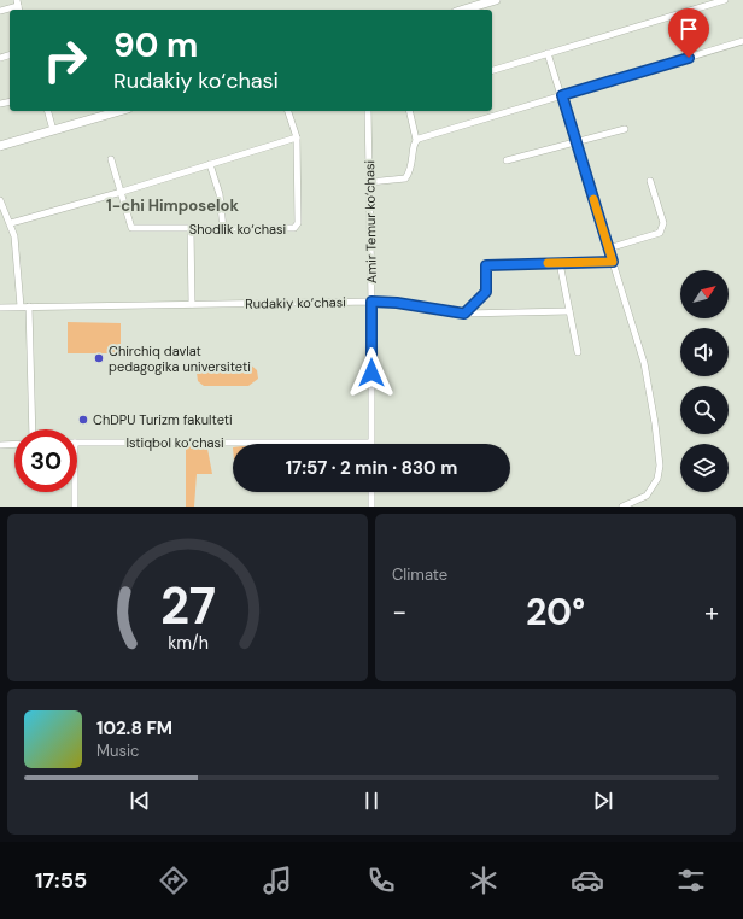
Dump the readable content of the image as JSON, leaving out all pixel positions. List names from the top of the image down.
{
  "streets": {
    "street": [
      "Amir Temur ko‘chasi",
      "Shodlik ko‘chasi",
      "Rudakiy ko‘chasi",
      "Istiqbol ko‘chasi"
    ]
  },
  "crossings": [
    ["Amir Temur ko‘chasi", "Rudakiy ko‘chasi"],
    ["Amir Temur ko‘chasi", "Istiqbol ko‘chasi"]
  ],
  "districts": ["1-chi Himposelok"],
  "places": ["Chirchiq davlat pedagogika universiteti", "ChDPU Turizm fakulteti"],
  "north": "top right",
  "page": {
    "turn": ["90 m", "Rudakiy ko‘chasi"],
    "limit": "30",
    "trip": "17:57 · 2 min · 830 m",
    "tile": "Climate",
    "heat": ["−", "20°", "+"],
    "song": ["102.8 FM", "Music"],
    "tabs": "17:55",
    "gauge": ["27", "km/h"]
  }
}
